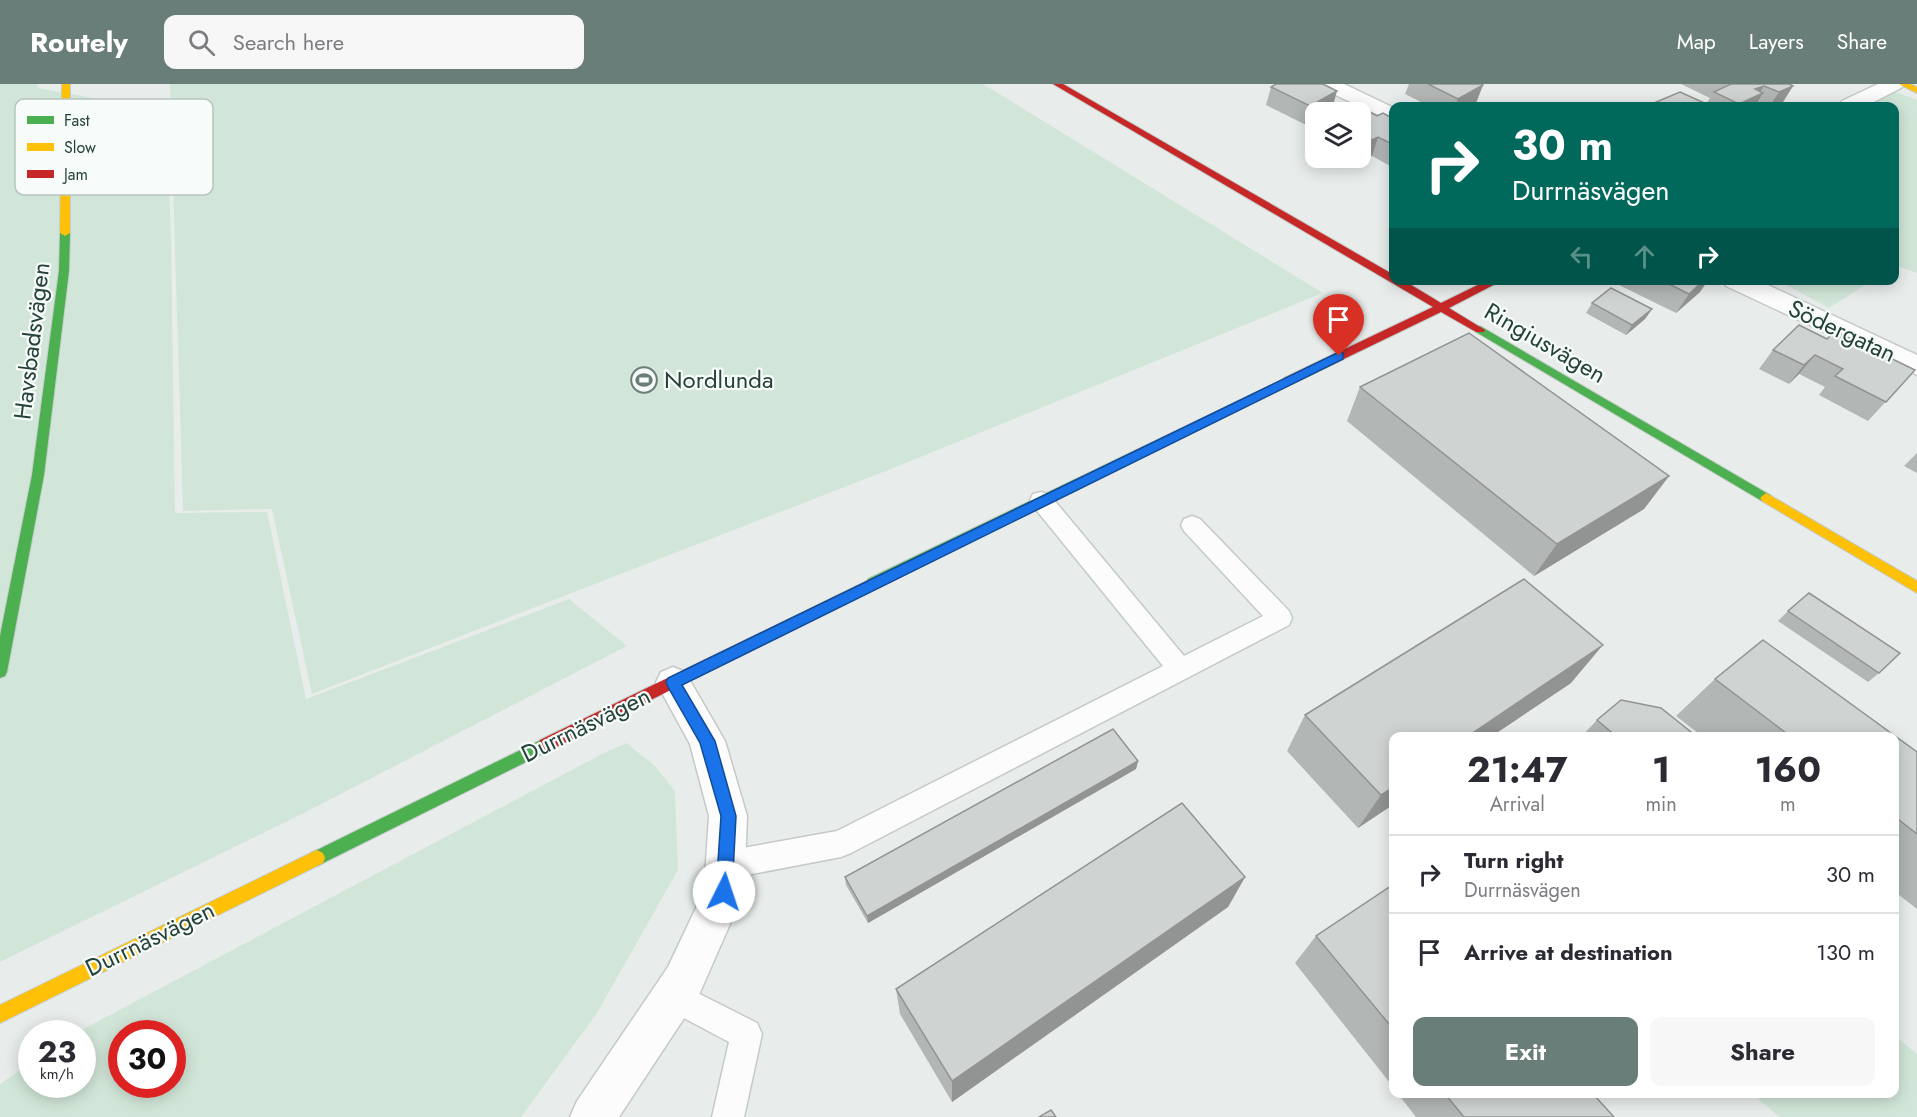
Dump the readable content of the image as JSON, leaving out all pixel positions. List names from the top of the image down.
{
  "streets": {
    "street": [
      "Södergatan",
      "Havsbadsvägen",
      "Ringiusvägen",
      "Durrnäsvägen"
    ]
  },
  "crossings": [
    ["Ringiusvägen", "Durrnäsvägen"]
  ],
  "places": {
    "sports": ["Nordlunda"]
  },
  "legend": ["Fast", "Slow", "Jam"],
  "page": {
    "header": "Routely",
    "search": "Search here",
    "nav": ["Map", "Layers", "Share"],
    "turn": ["30 m", "Durrnäsvägen"],
    "eta": [
      "21:47",
      "Arrival",
      "1",
      "min",
      "160",
      "m"
    ],
    "list": [
      {
        "name": "Turn right",
        "note": "Durrnäsvägen",
        "value": "30 m"
      },
      {
        "name": "Arrive at destination",
        "value": "130 m"
      }
    ],
    "buttons": ["Exit", "Share"],
    "speed": "23 km/h",
    "limit": "30"
  }
}
